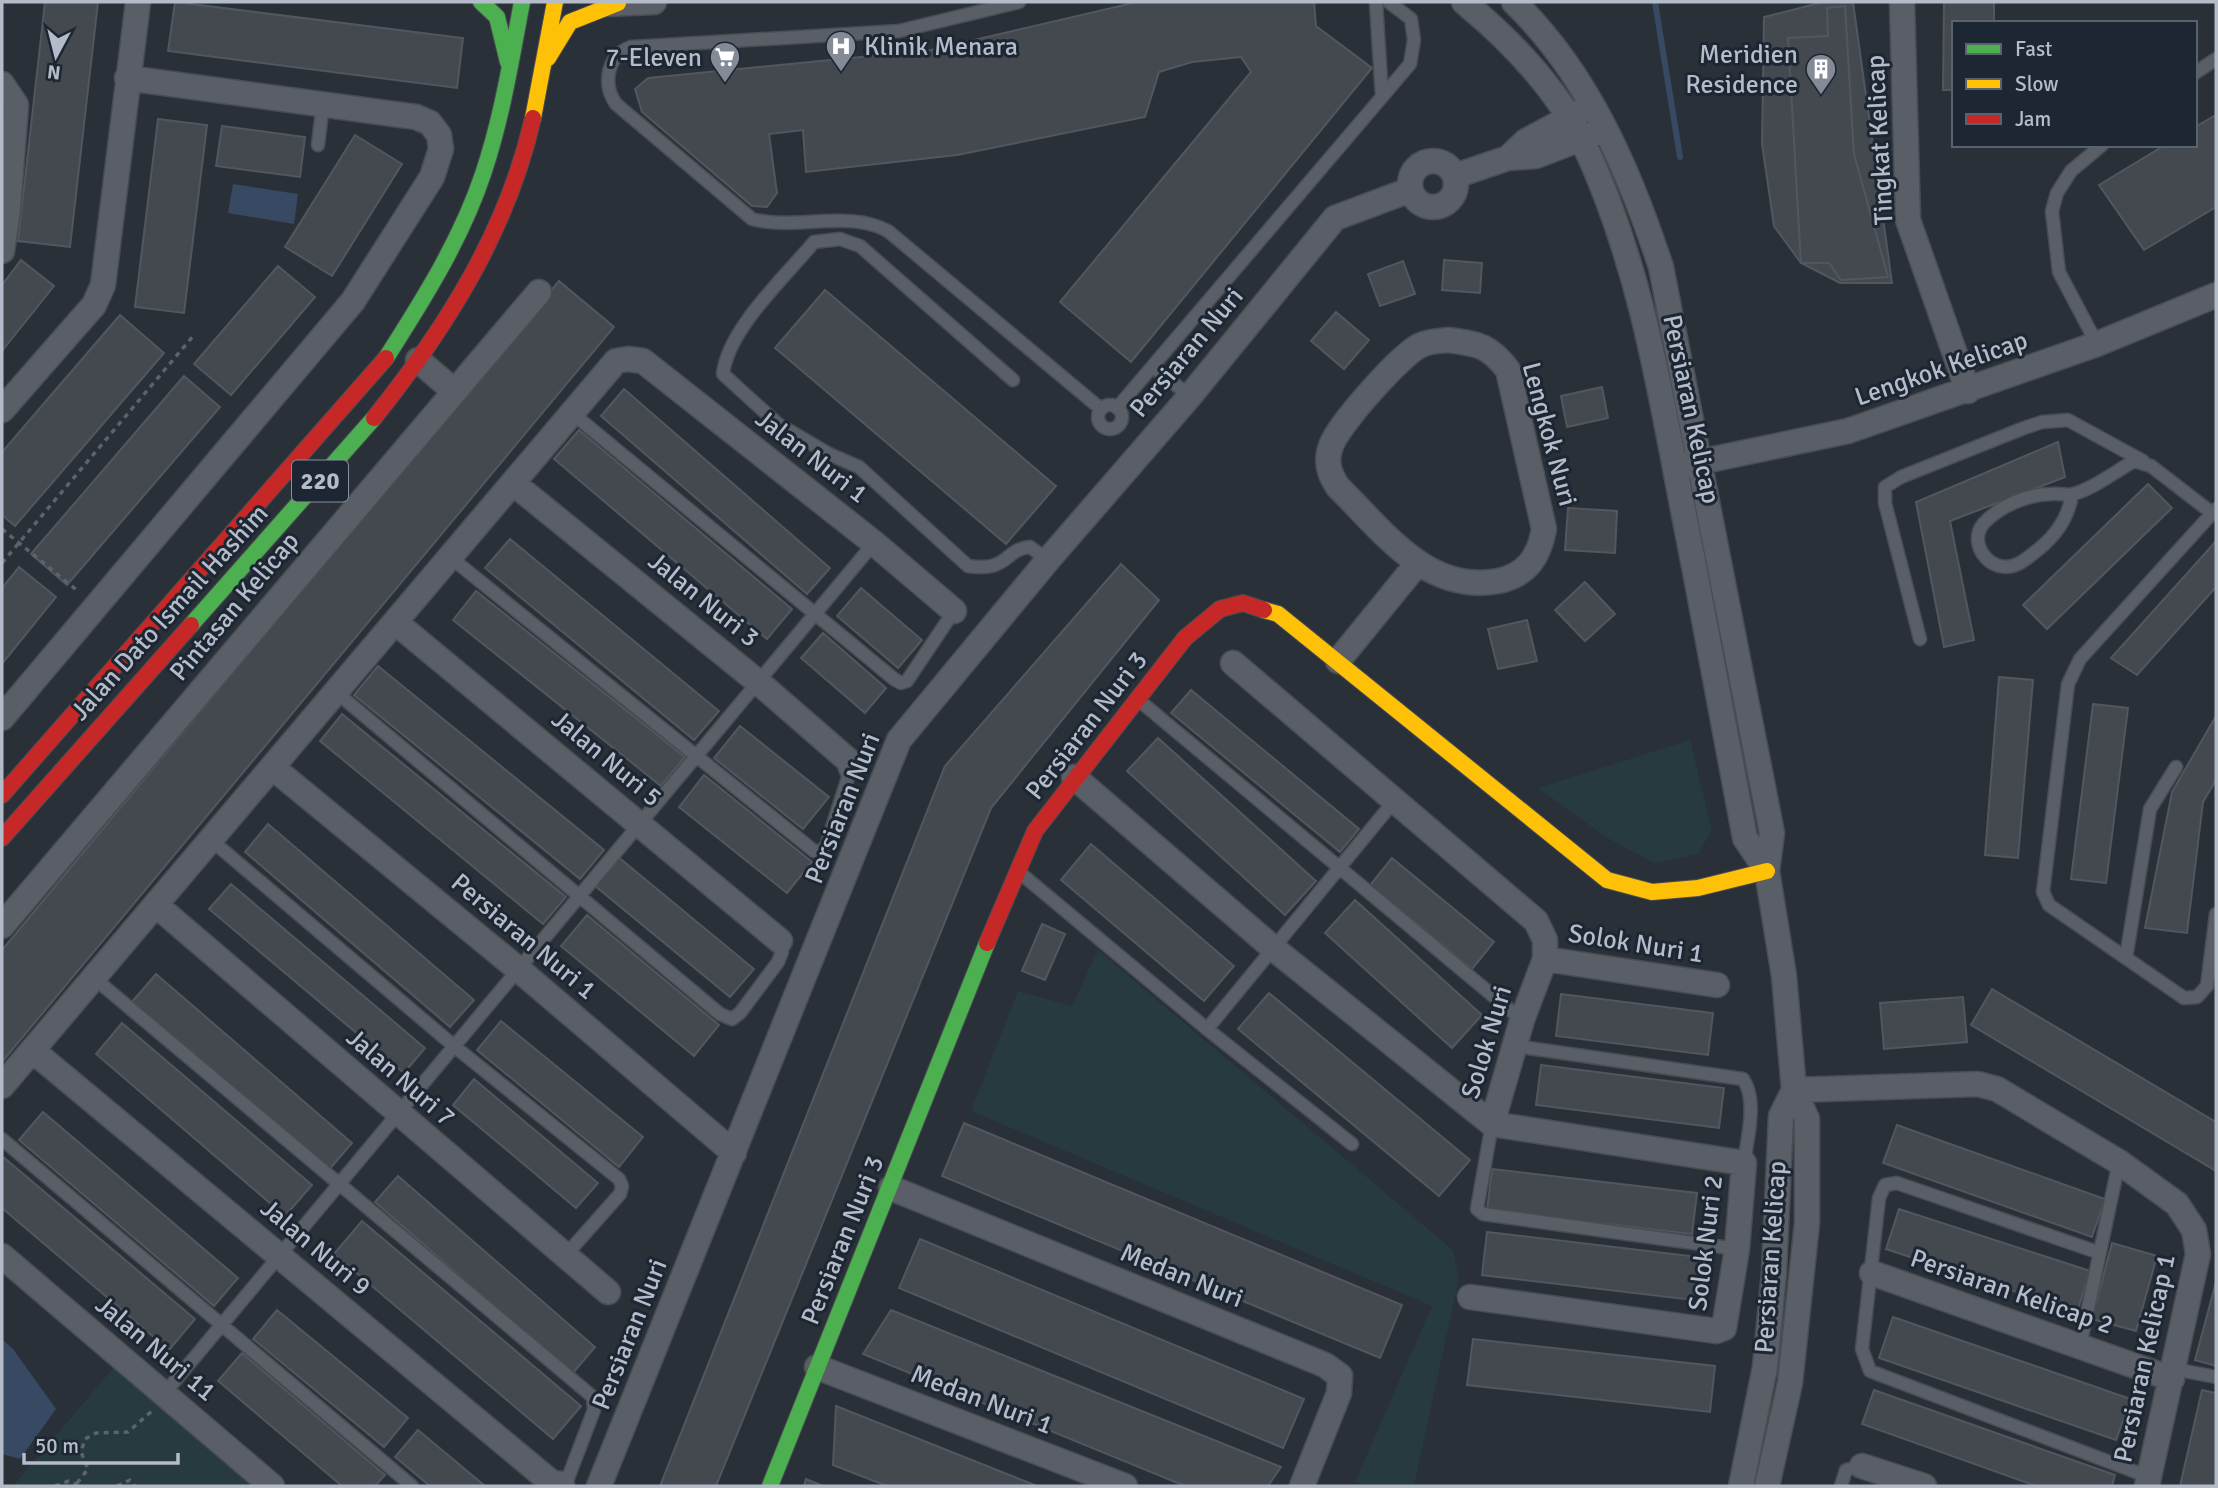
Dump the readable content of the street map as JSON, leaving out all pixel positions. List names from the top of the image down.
{
  "streets": {
    "main road": ["220", "Jalan Dato Ismail Hashim", "Persiaran Nuri 3"],
    "street": [
      "Tingkat Kelicap",
      "Persiaran Nuri",
      "Lengkok Kelicap",
      "Persiaran Kelicap",
      "Lengkok Nuri",
      "Jalan Nuri 1",
      "Jalan Nuri 3",
      "Pintasan Kelicap",
      "Jalan Nuri 5",
      "Persiaran Nuri 1",
      "Solok Nuri 1",
      "Solok Nuri",
      "Jalan Nuri 7",
      "Solok Nuri 2",
      "Jalan Nuri 9",
      "Medan Nuri",
      "Persiaran Kelicap 2",
      "Jalan Nuri 11",
      "Persiaran Kelicap 1",
      "Medan Nuri 1"
    ]
  },
  "crossings": [
    ["Tingkat Kelicap", "Lengkok Kelicap"],
    ["Persiaran Nuri", "Persiaran Nuri 1"],
    ["Lengkok Kelicap", "Persiaran Kelicap"],
    ["Persiaran Kelicap", "Persiaran Nuri 3"],
    ["Persiaran Kelicap", "Persiaran Kelicap 1"],
    ["Persiaran Nuri 3", "Solok Nuri"],
    ["Persiaran Nuri 3", "Medan Nuri"],
    ["Persiaran Nuri 3", "Medan Nuri 1"],
    ["Solok Nuri 1", "Solok Nuri"],
    ["Solok Nuri", "Solok Nuri 2"],
    ["Persiaran Kelicap 2", "Persiaran Kelicap 1"]
  ],
  "places": {
    "hospital": ["Klinik Menara"],
    "supermarket": ["7-Eleven"],
    "building": ["Meridien Residence"]
  },
  "legend": ["Fast", "Slow", "Jam"],
  "scale_bar": "50 m",
  "north": "bottom"
}
